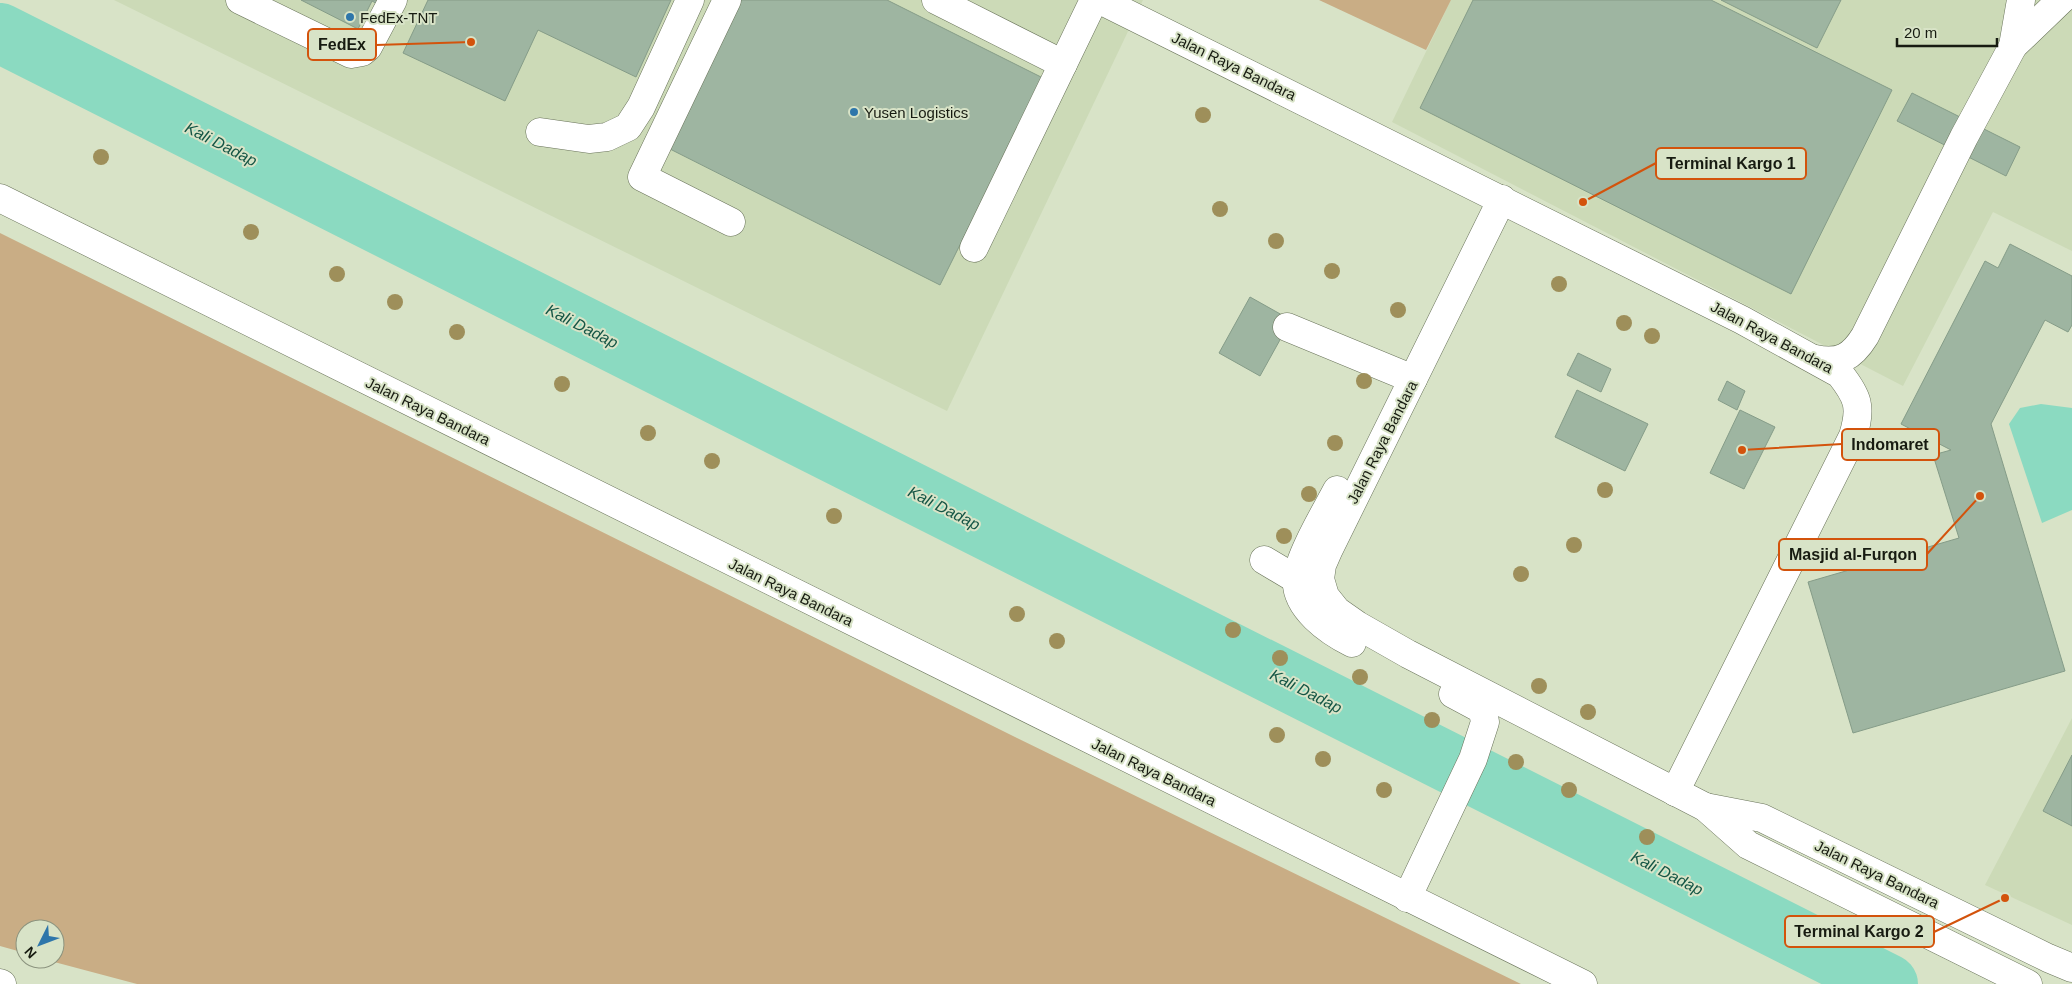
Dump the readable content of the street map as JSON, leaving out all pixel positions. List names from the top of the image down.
{
  "streets": {
    "street": ["Jalan Raya Bandara"]
  },
  "water": ["Kali Dadap"],
  "places": [
    "FedEx-TNT",
    "FedEx",
    "Yusen Logistics",
    "Terminal Kargo 1",
    "Indomaret",
    "Masjid al-Furqon",
    "Terminal Kargo 2"
  ],
  "scale_bar": "20 m",
  "north": "bottom left"
}
